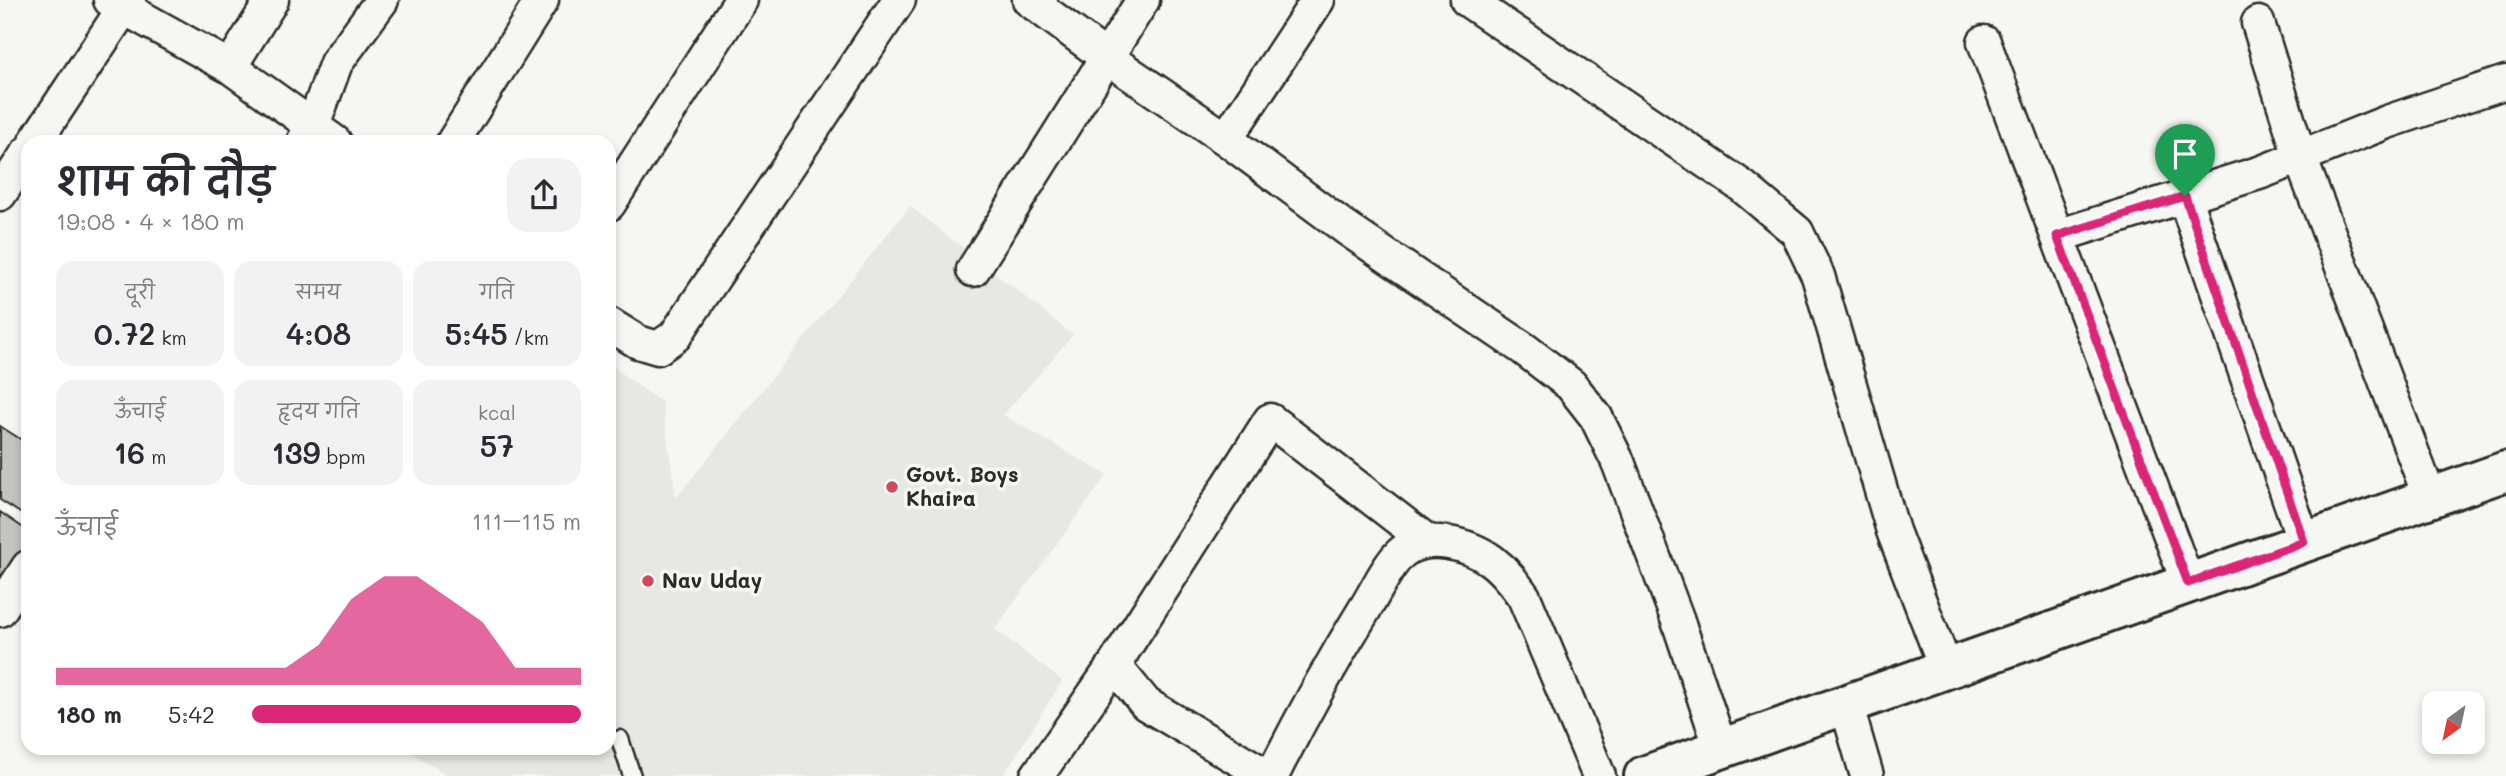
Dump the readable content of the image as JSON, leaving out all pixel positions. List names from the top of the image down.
{
  "places": ["Govt. Boys Khaira", "Nav Uday"],
  "north": "bottom left",
  "page": {
    "heading": ["शाम की दौड़", "19:08 · 4 × 180 m"],
    "stats": [
      ["दूरी", "0.72 km"],
      ["समय", "4:08"],
      ["गति", "5:45 /km"],
      ["ऊँचाई", "16 m"],
      ["हृदय गति", "139 bpm"],
      ["kcal", "57"]
    ],
    "chart": ["ऊँचाई", "111–115 m"],
    "list": [
      {
        "name": "180 m",
        "note": "5:42"
      }
    ]
  }
}
